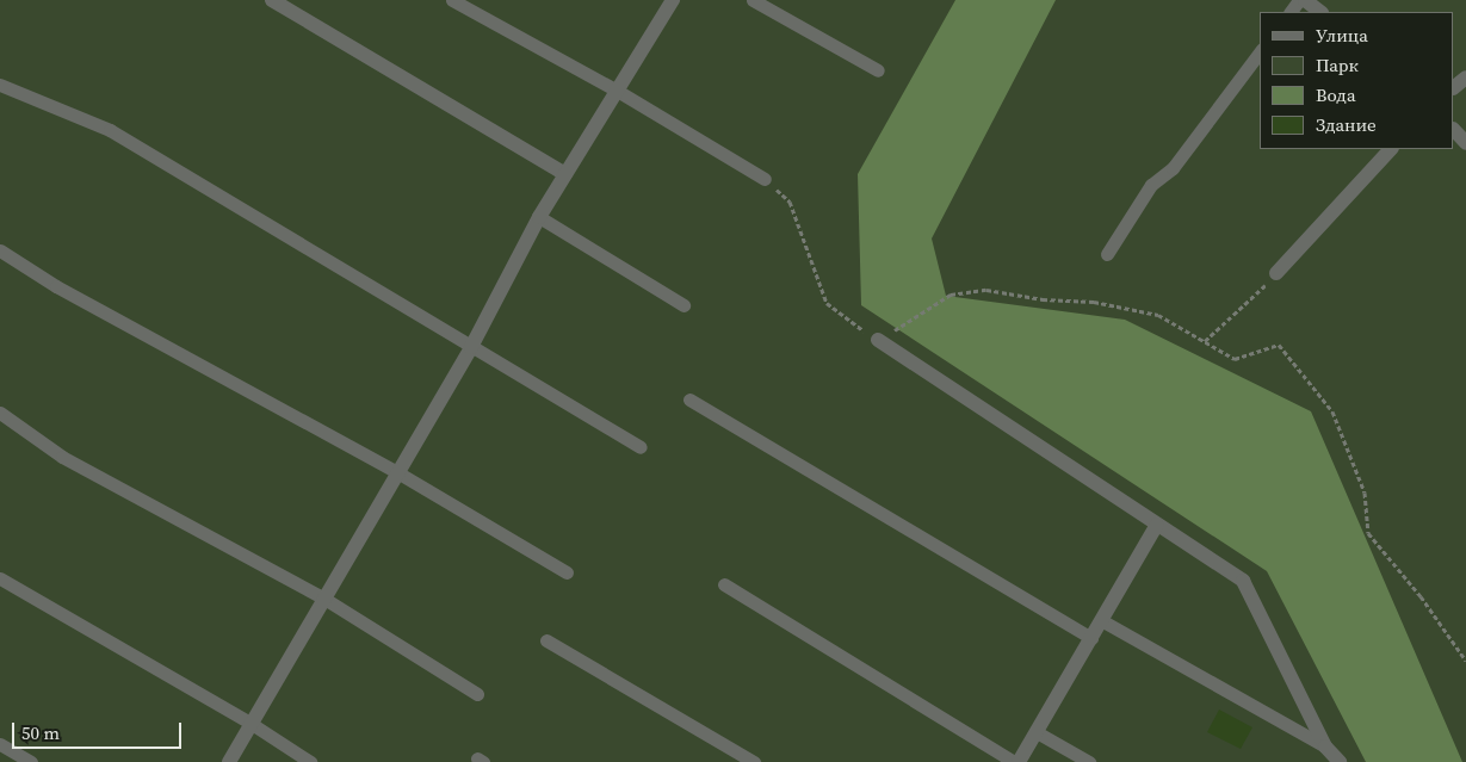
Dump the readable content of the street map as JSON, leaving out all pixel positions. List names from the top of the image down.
{
  "legend": [
    "Улица",
    "Парк",
    "Вода",
    "Здание"
  ],
  "scale_bar": "50 m"
}
